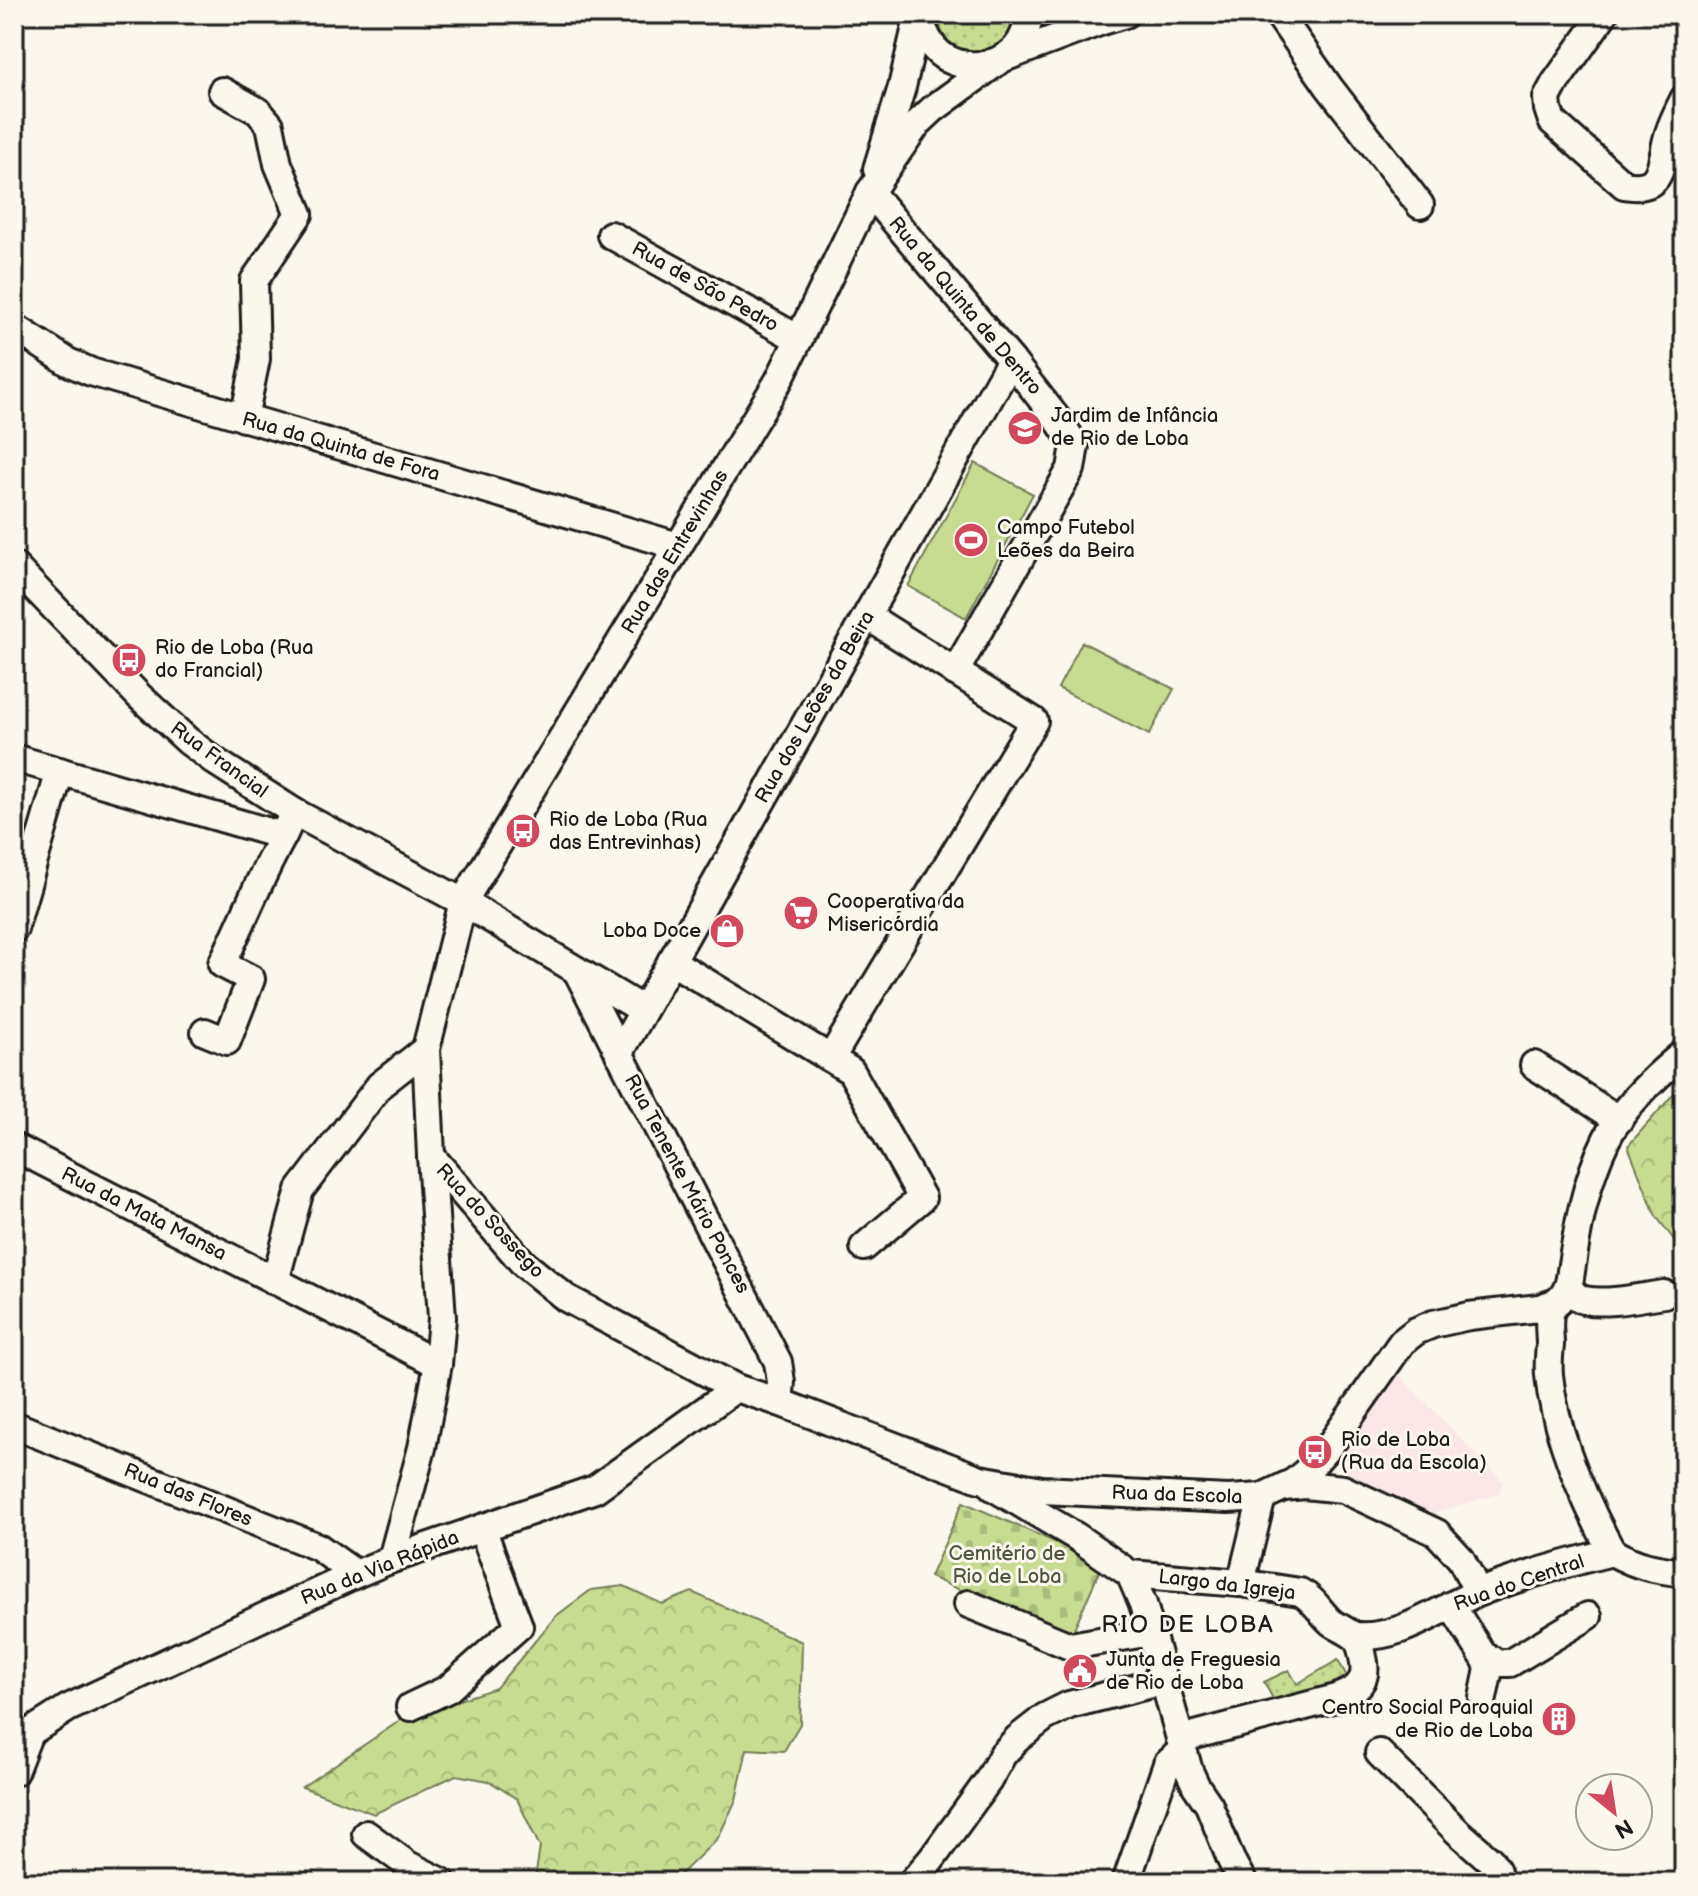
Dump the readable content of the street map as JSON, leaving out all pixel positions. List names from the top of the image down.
{
  "streets": {
    "street": [
      "Rua de São Pedro",
      "Rua da Quinta de Dentro",
      "Rua da Quinta de Fora",
      "Rua das Entrevinhas",
      "Rua dos Leões da Beira",
      "Rua Francial",
      "Rua Tenente Mário Ponces",
      "Rua da Mata Mansa",
      "Rua do Sossego",
      "Rua das Flores",
      "Rua da Escola",
      "Rua da Via Rápida",
      "Rua do Central",
      "Largo da Igreja"
    ]
  },
  "crossings": [
    ["Rua de São Pedro", "Rua das Entrevinhas"],
    ["Rua da Quinta de Dentro", "Rua das Entrevinhas"],
    ["Rua da Quinta de Dentro", "Rua dos Leões da Beira"],
    ["Rua da Quinta de Fora", "Rua das Entrevinhas"],
    ["Rua das Entrevinhas", "Rua Francial"],
    ["Rua das Entrevinhas", "Rua do Sossego"],
    ["Rua dos Leões da Beira", "Rua Tenente Mário Ponces"],
    ["Rua Francial", "Rua do Sossego"],
    ["Rua Tenente Mário Ponces", "Rua do Sossego"],
    ["Rua do Sossego", "Rua da Via Rápida"],
    ["Rua das Flores", "Rua da Via Rápida"],
    ["Rua da Escola", "Rua do Central"],
    ["Rua do Central", "Largo da Igreja"]
  ],
  "districts": ["RIO DE LOBA"],
  "parks": ["Cemitério de Rio de Loba"],
  "places": {
    "school or university": ["Jardim de Infância de Rio de Loba"],
    "sports": ["Campo Futebol Leões da Beira"],
    "bus stop": ["Rio de Loba (Rua do Francial)", "Rio de Loba (Rua das Entrevinhas)", "Rio de Loba (Rua da Escola)"],
    "supermarket": ["Cooperativa da Misericórdia"],
    "shop": ["Loba Doce"],
    "public building": ["Junta de Freguesia de Rio de Loba"],
    "building": ["Centro Social Paroquial de Rio de Loba"]
  },
  "north": "bottom right"
}
